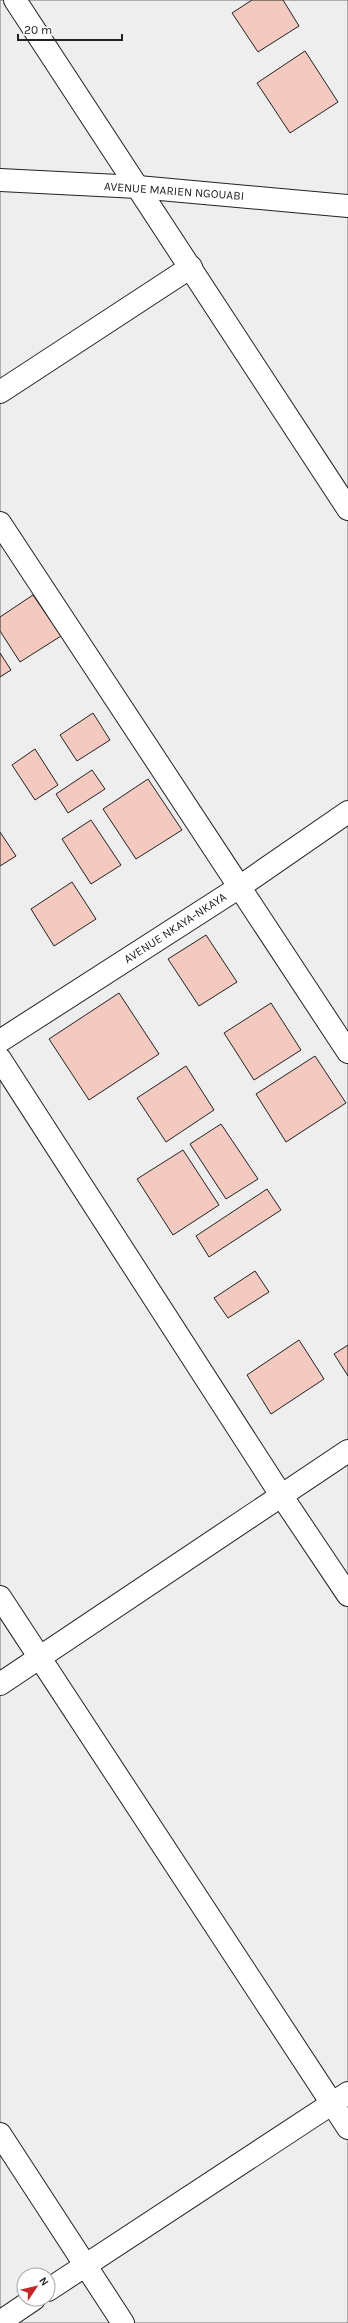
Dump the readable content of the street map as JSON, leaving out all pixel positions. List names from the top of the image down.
{
  "streets": {
    "street": ["AVENUE MARIEN NGOUABI", "AVENUE NKAYA-NKAYA"]
  },
  "scale_bar": "20 m",
  "north": "top right"
}
